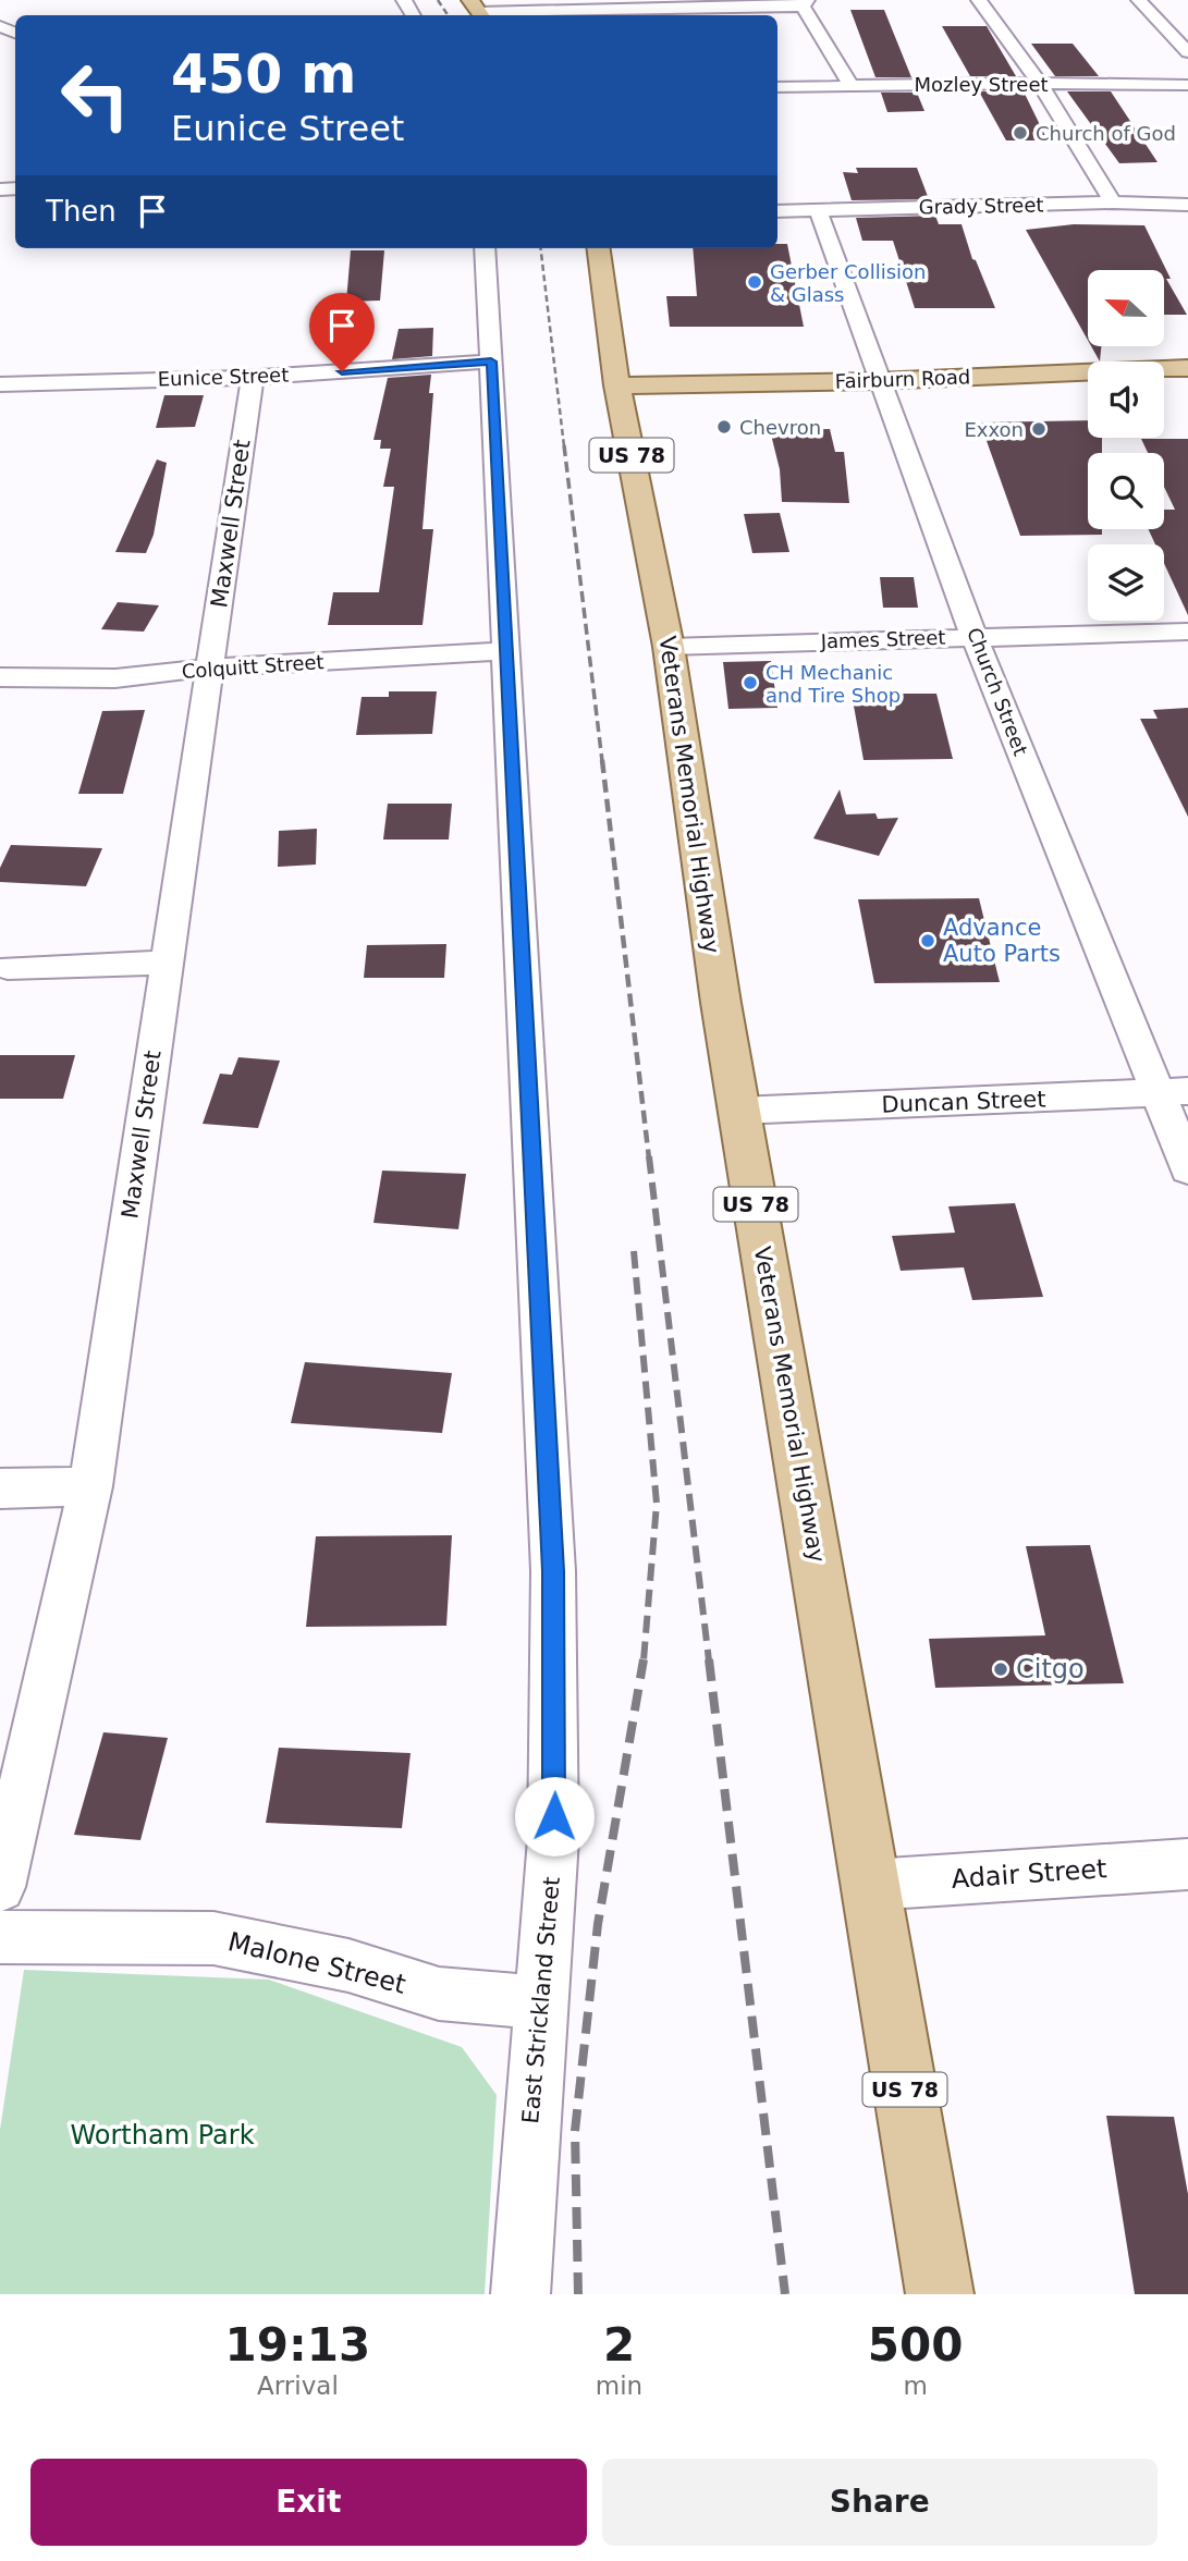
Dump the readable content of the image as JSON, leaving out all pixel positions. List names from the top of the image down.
{
  "streets": {
    "main road": ["Fairburn Road", "US 78", "Veterans Memorial Highway"],
    "street": [
      "Mozley Street",
      "Grady Street",
      "Eunice Street",
      "Maxwell Street",
      "James Street",
      "Colquitt Street",
      "Church Street",
      "Duncan Street",
      "Adair Street",
      "Malone Street",
      "East Strickland Street"
    ]
  },
  "crossings": [
    ["Grady Street", "Church Street"],
    ["Eunice Street", "Maxwell Street"],
    ["Eunice Street", "East Strickland Street"],
    ["Fairburn Road", "Church Street"],
    ["Fairburn Road", "Veterans Memorial Highway"],
    ["Maxwell Street", "Colquitt Street"],
    ["James Street", "Church Street"],
    ["James Street", "Veterans Memorial Highway"],
    ["Colquitt Street", "East Strickland Street"],
    ["Church Street", "Duncan Street"],
    ["Veterans Memorial Highway", "Duncan Street"],
    ["Veterans Memorial Highway", "Adair Street"],
    ["Malone Street", "East Strickland Street"]
  ],
  "parks": ["Wortham Park"],
  "places": [
    "Church of God",
    "Gerber Collision & Glass",
    "Chevron",
    "Exxon",
    "CH Mechanic and Tire Shop",
    "Advance Auto Parts",
    "Citgo"
  ],
  "north": "left",
  "page": {
    "turn": ["450 m", "Eunice Street"],
    "then": "Then",
    "eta": [
      "19:13",
      "Arrival",
      "2",
      "min",
      "500",
      "m"
    ],
    "buttons": ["Exit", "Share"]
  }
}
